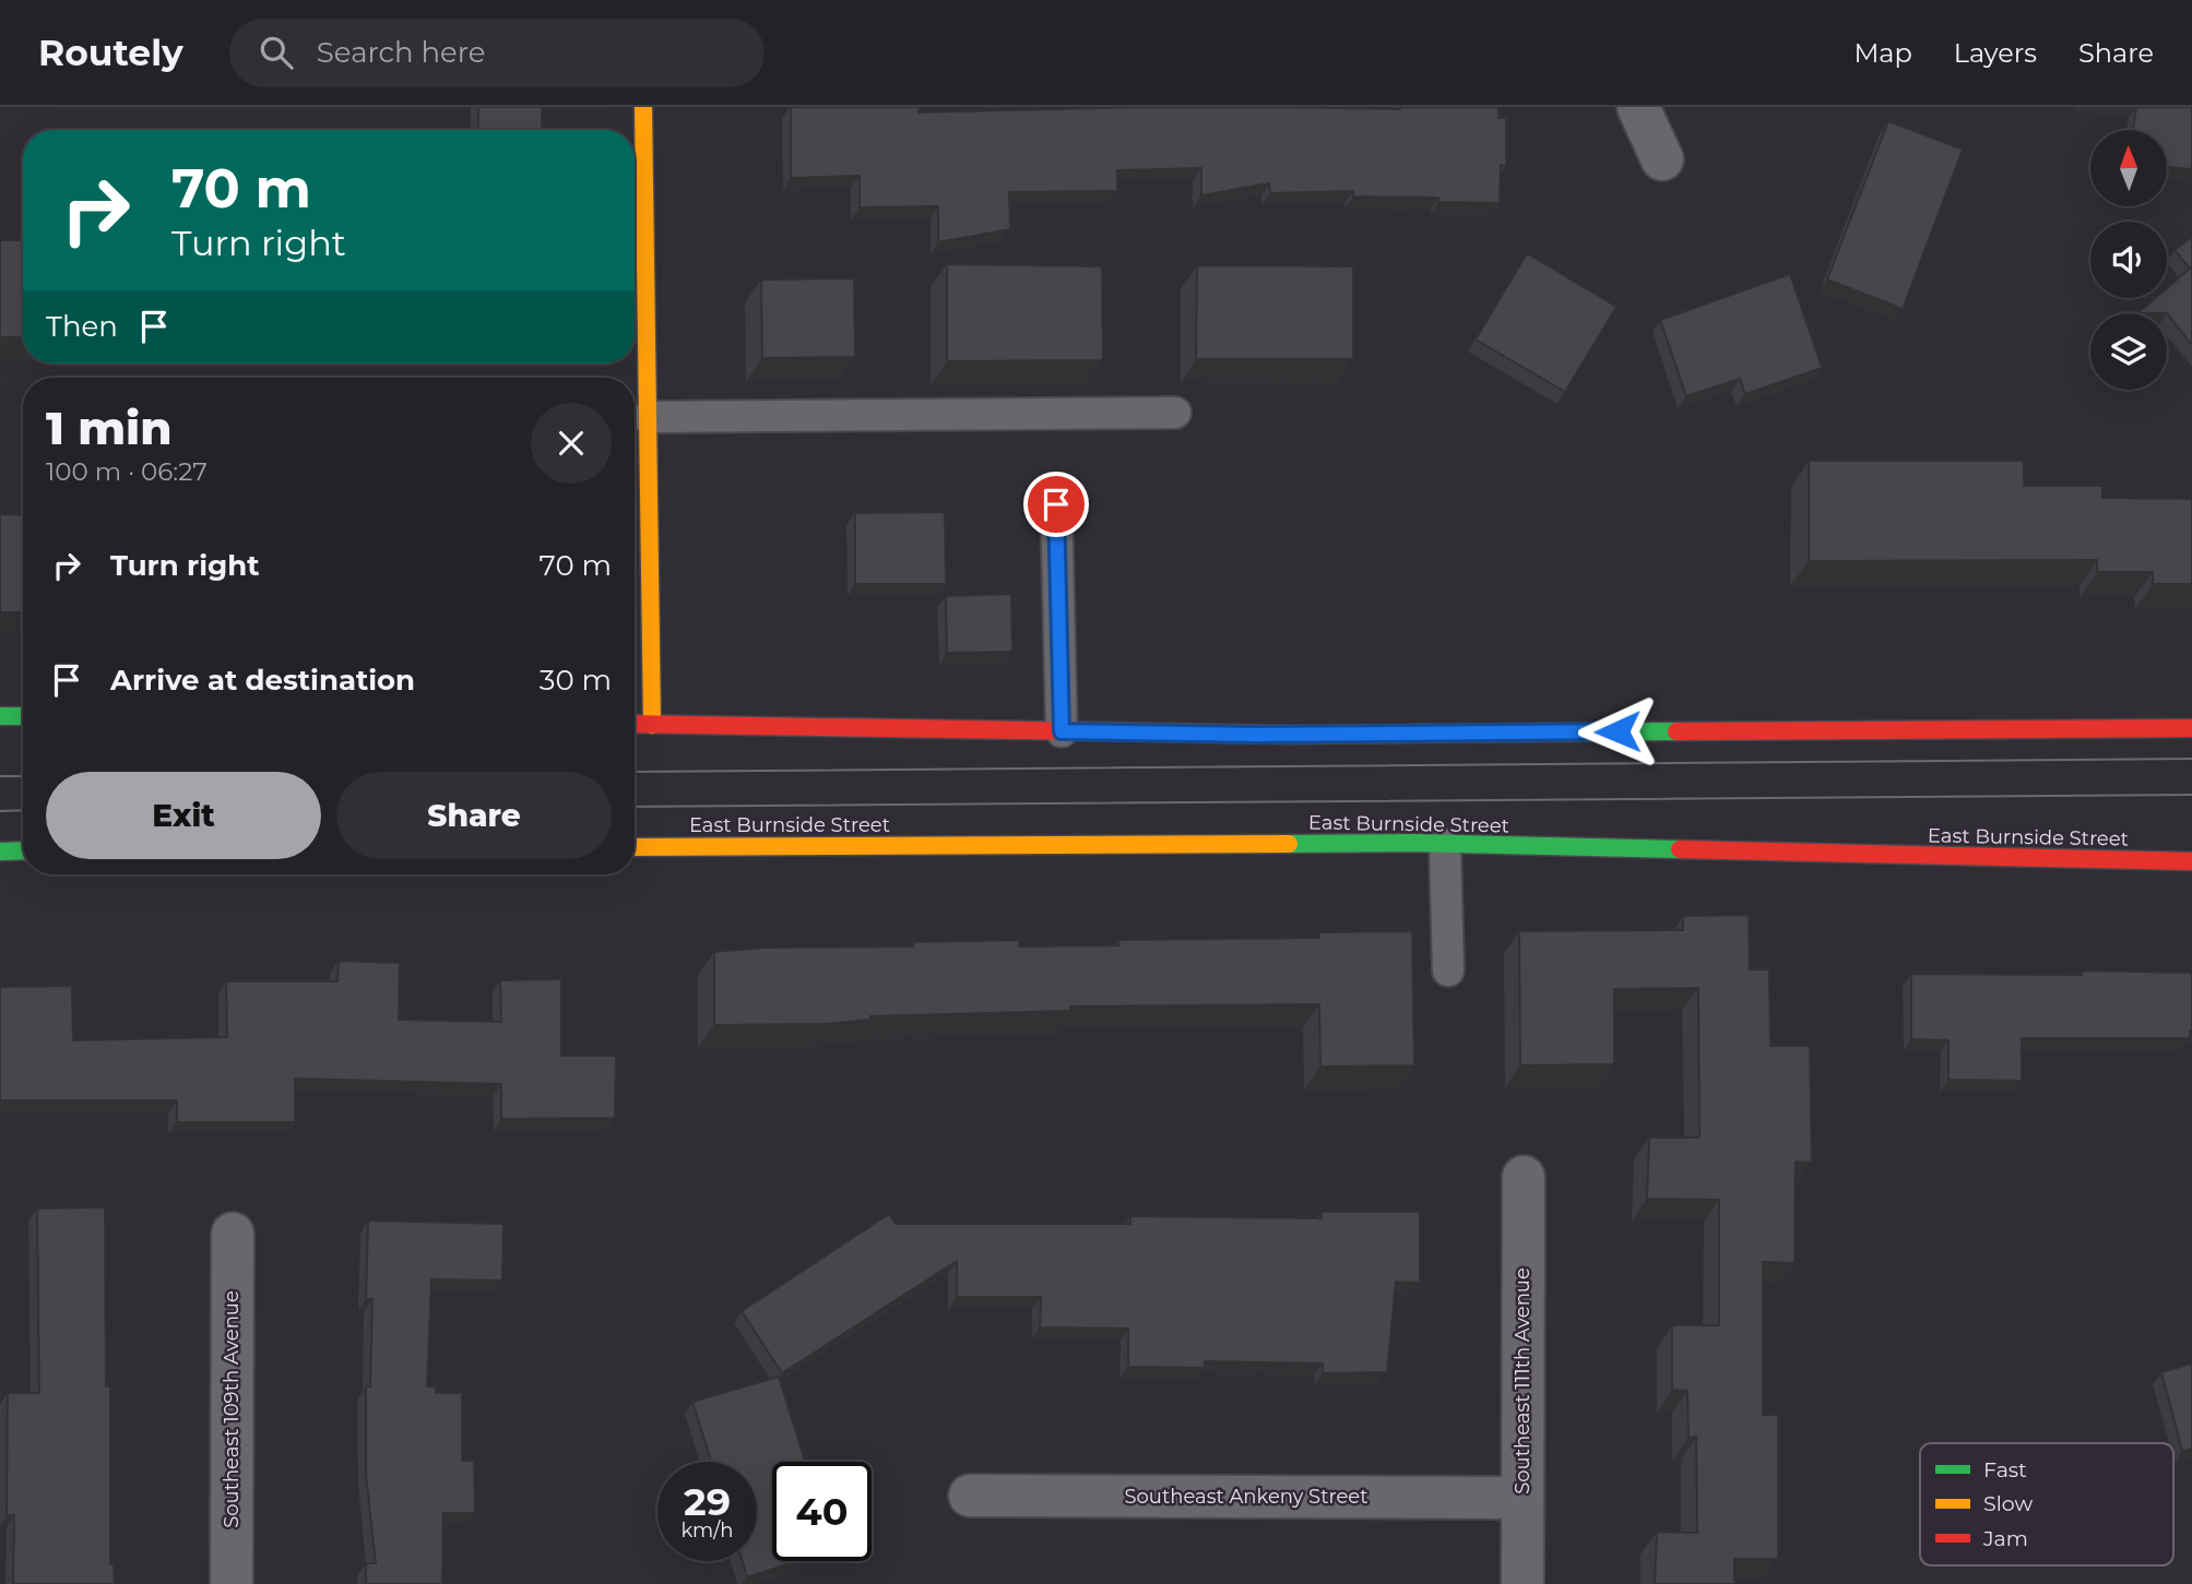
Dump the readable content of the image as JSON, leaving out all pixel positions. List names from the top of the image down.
{
  "streets": {
    "street": [
      "East Burnside Street",
      "Southeast 111th Avenue",
      "Southeast 109th Avenue",
      "Southeast Ankeny Street"
    ]
  },
  "crossings": [
    ["Southeast 111th Avenue", "Southeast Ankeny Street"]
  ],
  "legend": ["Fast", "Slow", "Jam"],
  "north": "top",
  "page": {
    "header": "Routely",
    "search": "Search here",
    "nav": ["Map", "Layers", "Share"],
    "turn": ["70 m", "Turn right"],
    "then": "Then",
    "heading": ["1 min", "100 m · 06:27"],
    "list": [
      {
        "name": "Turn right",
        "value": "70 m"
      },
      {
        "name": "Arrive at destination",
        "value": "30 m"
      }
    ],
    "buttons": ["Exit", "Share"],
    "speed": "29 km/h",
    "limit": "40"
  }
}
